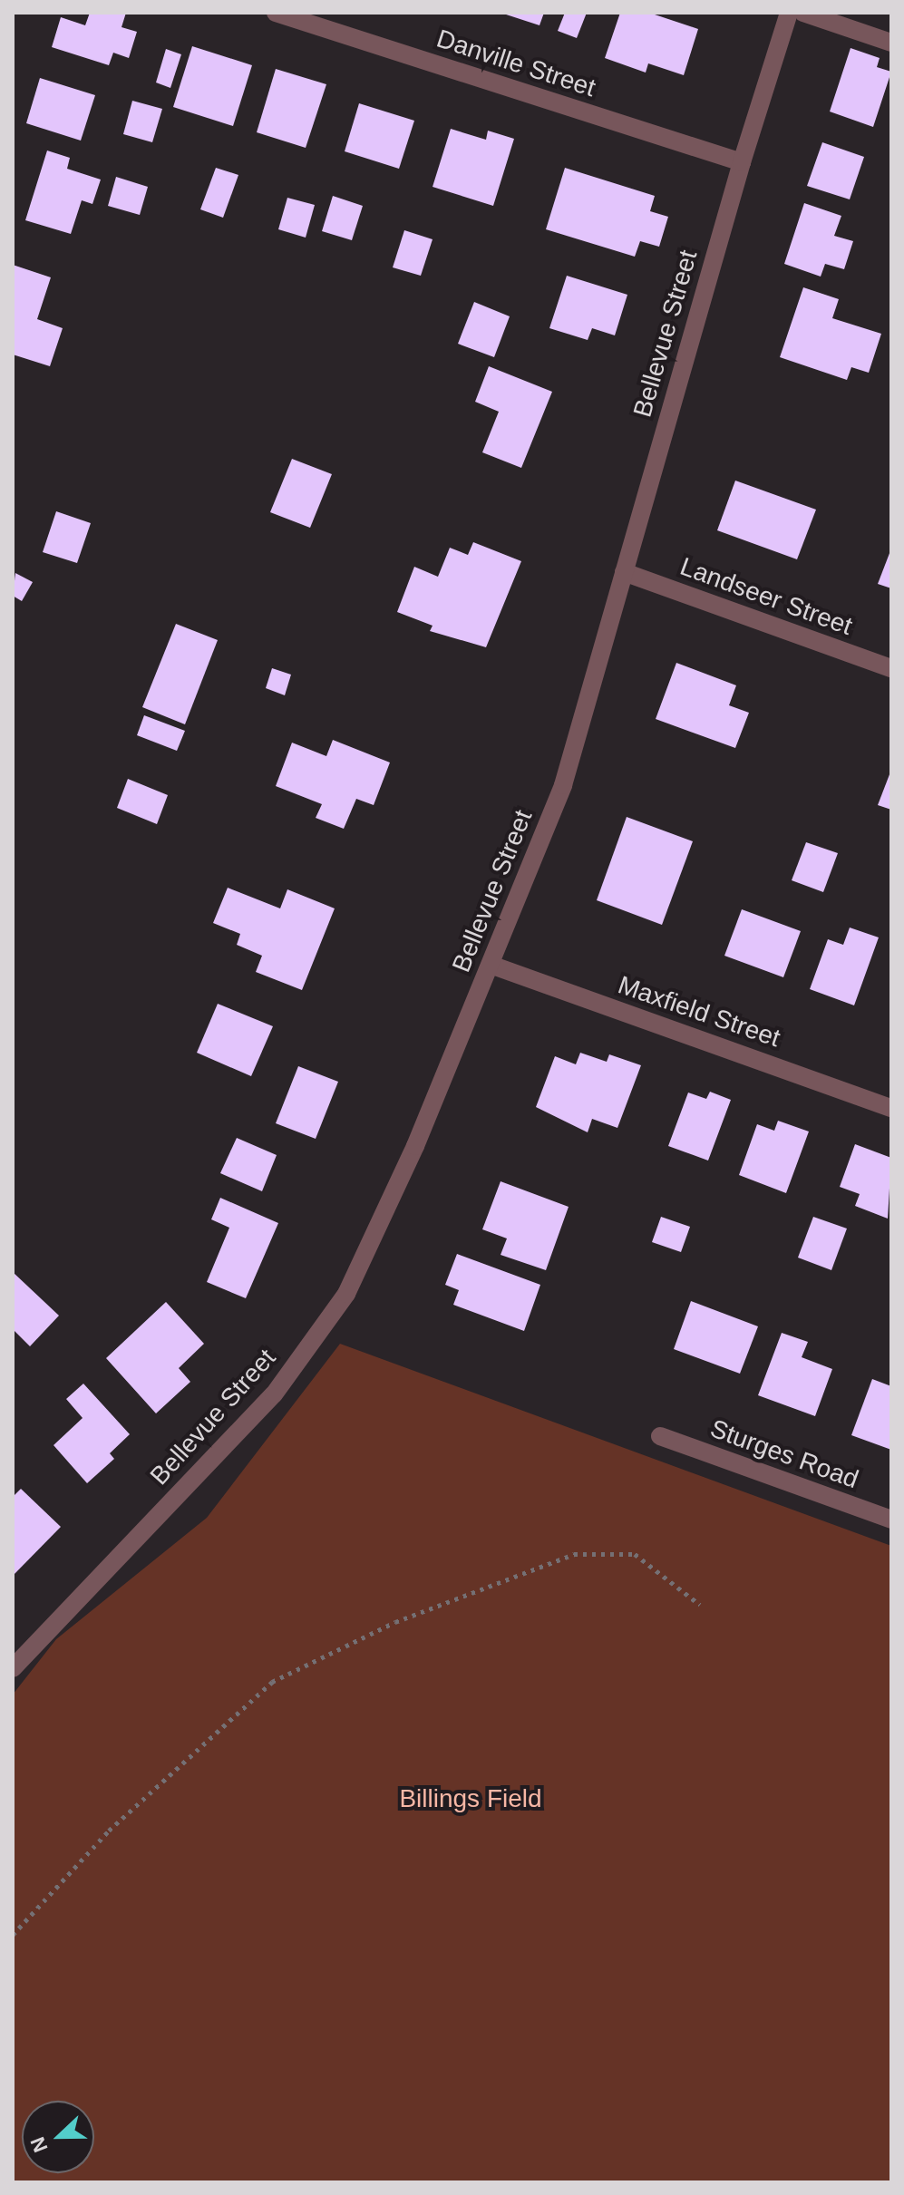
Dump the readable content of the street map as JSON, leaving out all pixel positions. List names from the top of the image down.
{
  "streets": {
    "street": [
      "Danville Street",
      "Bellevue Street",
      "Landseer Street",
      "Maxfield Street",
      "Sturges Road"
    ]
  },
  "crossings": [
    ["Danville Street", "Bellevue Street"],
    ["Bellevue Street", "Landseer Street"],
    ["Bellevue Street", "Maxfield Street"]
  ],
  "parks": ["Billings Field"],
  "north": "left"
}
